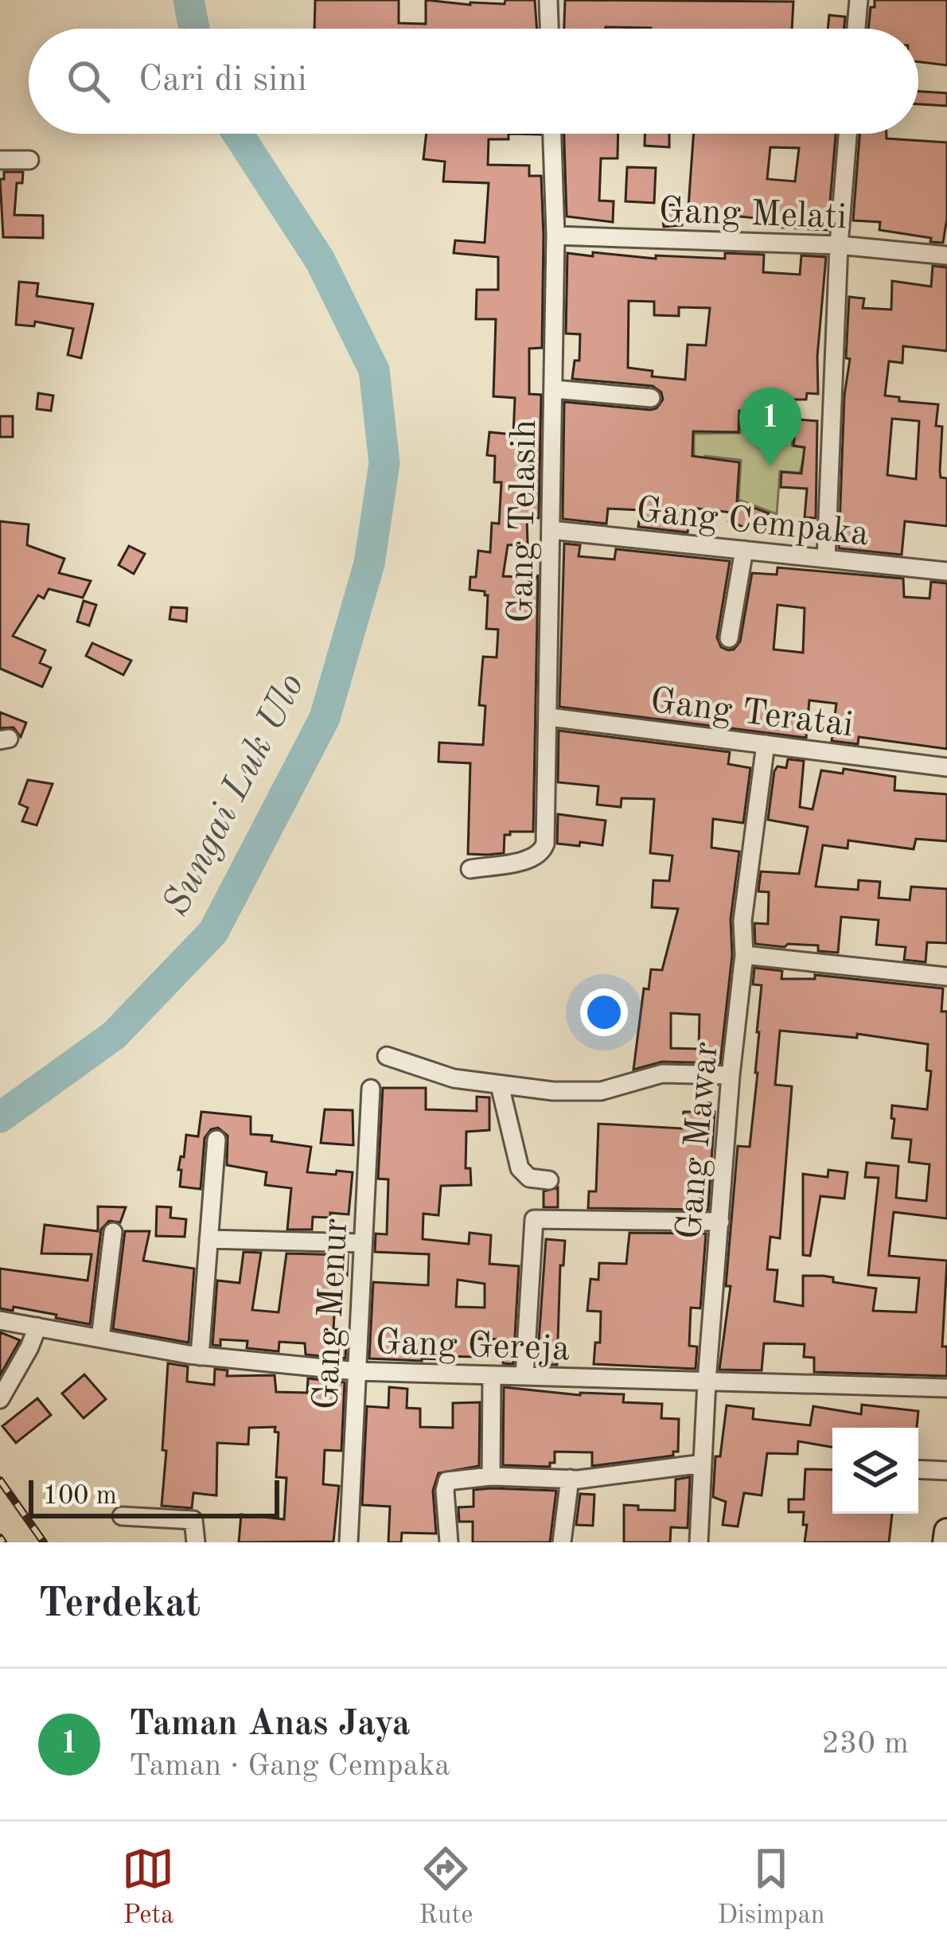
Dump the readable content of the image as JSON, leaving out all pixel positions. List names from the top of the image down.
{
  "streets": {
    "street": [
      "Gang Melati",
      "Gang Cempaka",
      "Gang Telasih",
      "Gang Teratai",
      "Gang Mawar",
      "Gang Menur",
      "Gang Gereja"
    ]
  },
  "crossings": [
    ["Gang Melati", "Gang Telasih"],
    ["Gang Cempaka", "Gang Telasih"],
    ["Gang Telasih", "Gang Teratai"],
    ["Gang Teratai", "Gang Mawar"],
    ["Gang Mawar", "Gang Gereja"],
    ["Gang Menur", "Gang Gereja"]
  ],
  "water": ["Sungai Luk Ulo"],
  "scale_bar": "100 m",
  "page": {
    "search": "Cari di sini",
    "pins": "1",
    "scale": "100 m",
    "heading": "Terdekat",
    "list": [
      {
        "mark": "1",
        "name": "Taman Anas Jaya",
        "note": "Taman · Gang Cempaka",
        "value": "230 m"
      }
    ],
    "nav": ["Peta", "Rute", "Disimpan"]
  }
}
